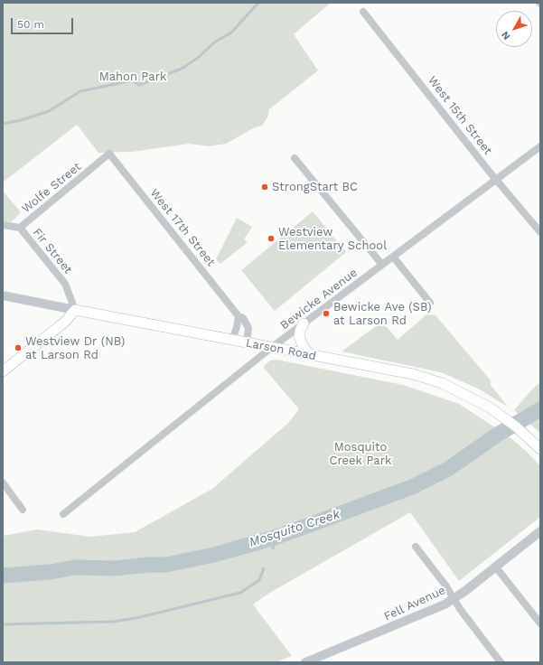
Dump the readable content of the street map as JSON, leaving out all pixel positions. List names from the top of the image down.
{
  "streets": {
    "main road": ["Larson Road"],
    "street": [
      "West 15th Street",
      "Wolfe Street",
      "West 17th Street",
      "Fir Street",
      "Bewicke Avenue",
      "Fell Avenue"
    ]
  },
  "crossings": [
    ["West 15th Street", "Bewicke Avenue"],
    ["Wolfe Street", "West 17th Street"],
    ["Wolfe Street", "Fir Street"],
    ["West 17th Street", "Larson Road"],
    ["Fir Street", "Larson Road"],
    ["Bewicke Avenue", "Larson Road"]
  ],
  "water": ["Mosquito Creek"],
  "parks": ["Mahon Park", "Mosquito Creek Park"],
  "places": [
    "StrongStart BC",
    "Westview Elementary School",
    "Bewicke Ave (SB) at Larson Rd",
    "Westview Dr (NB) at Larson Rd"
  ],
  "scale_bar": "50 m",
  "north": "bottom left"
}
